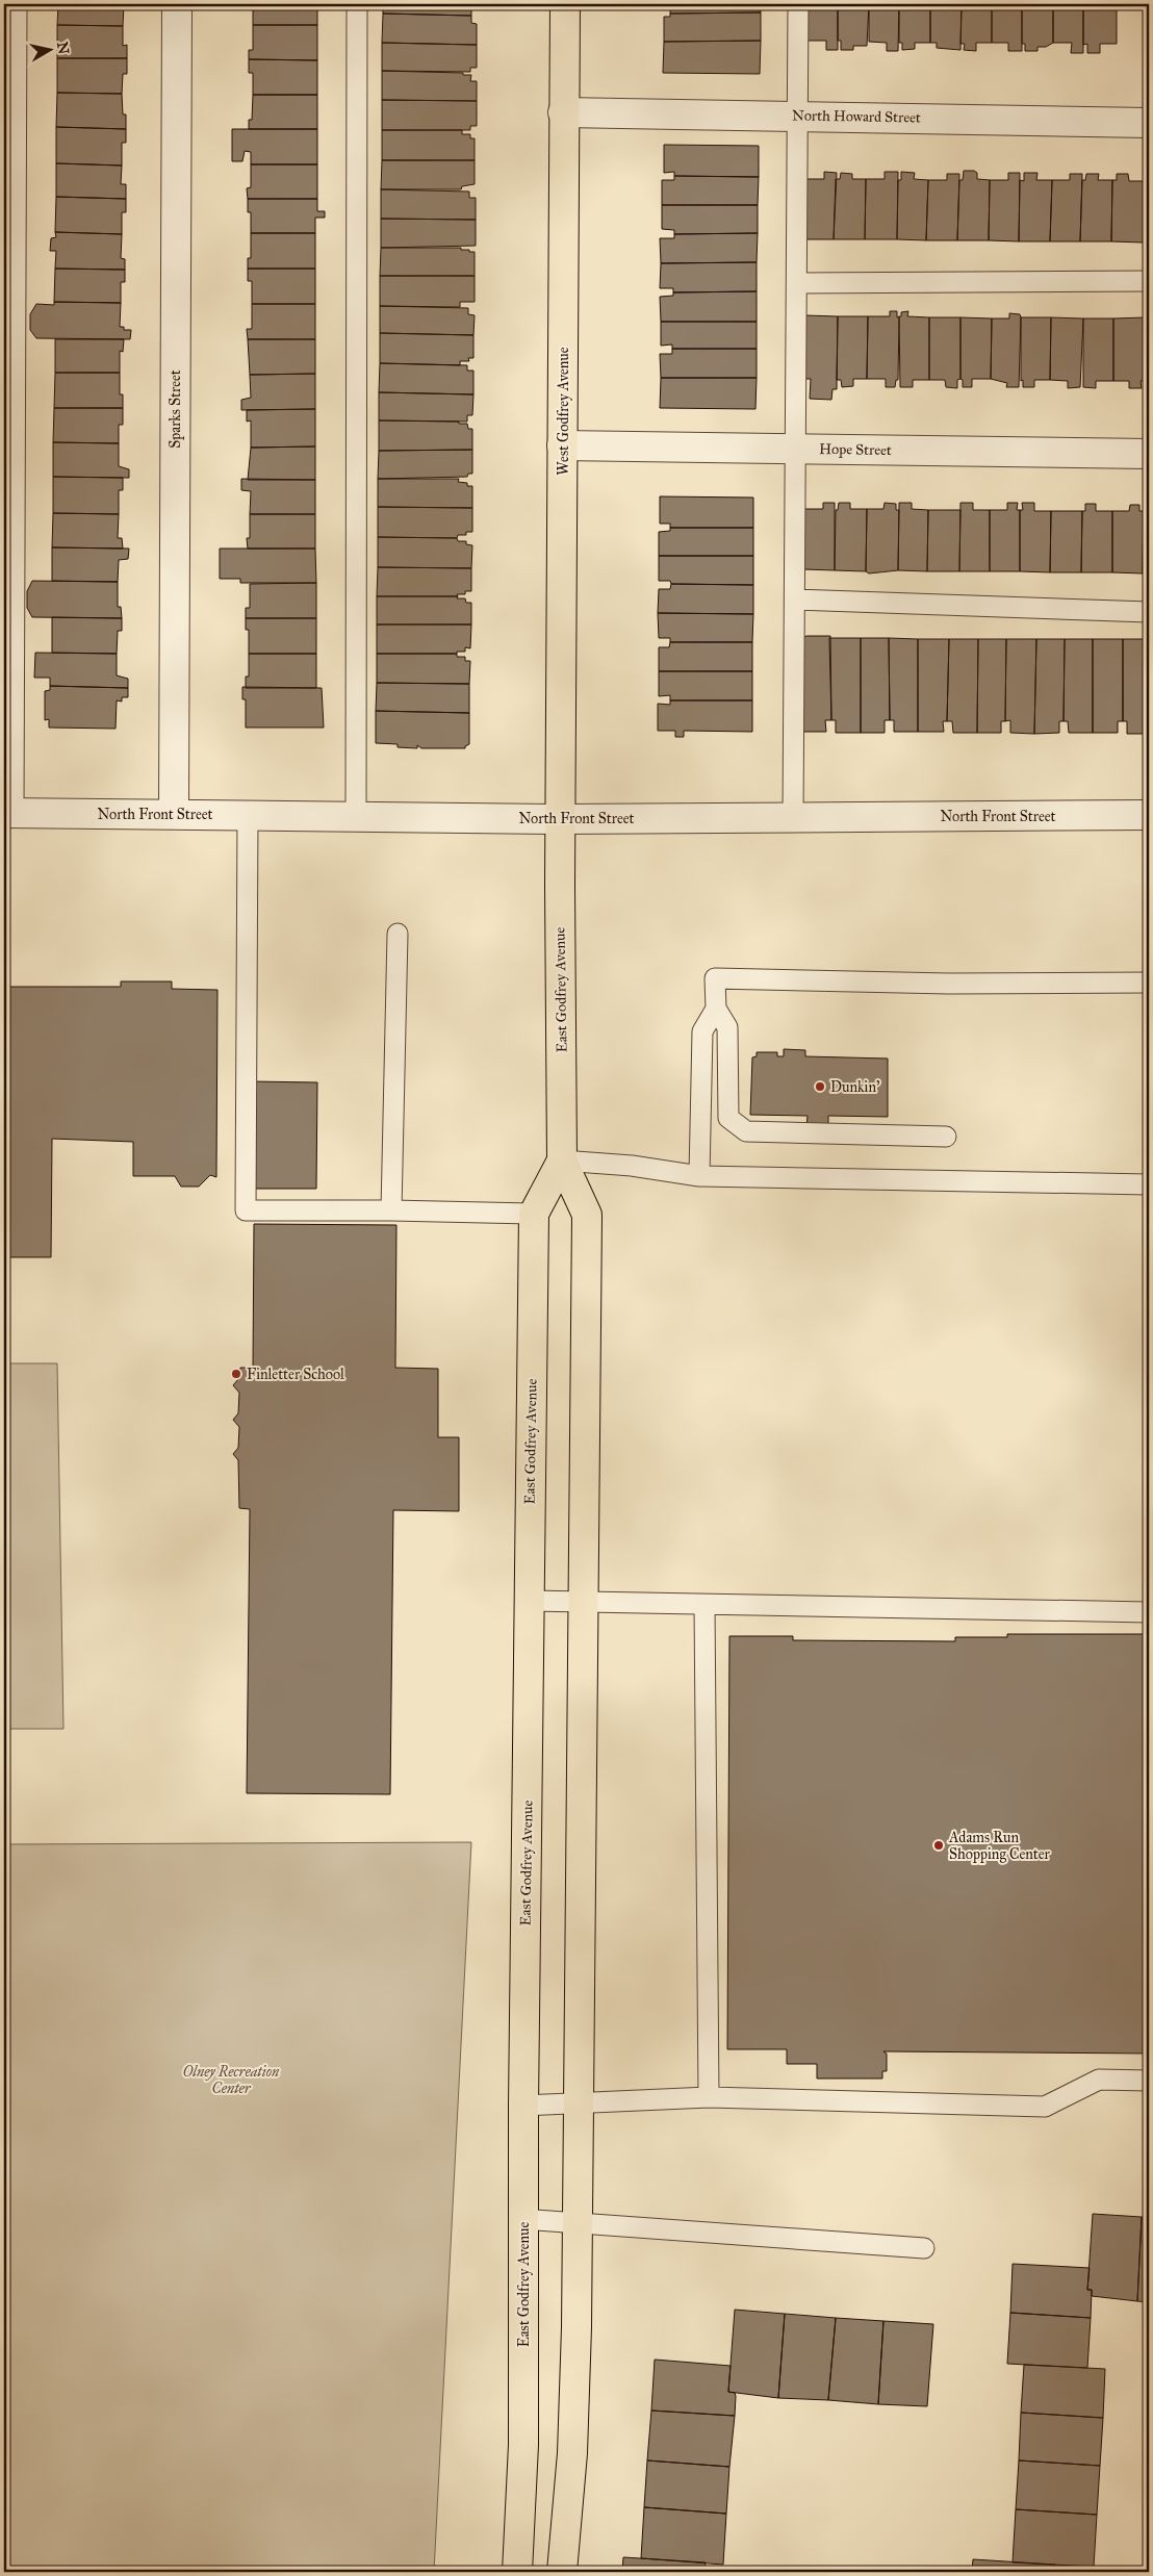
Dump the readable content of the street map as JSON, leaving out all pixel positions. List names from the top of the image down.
{
  "streets": {
    "main road": ["West Godfrey Avenue", "East Godfrey Avenue"],
    "street": [
      "North Howard Street",
      "Sparks Street",
      "Hope Street",
      "North Front Street"
    ]
  },
  "crossings": [
    ["North Howard Street", "West Godfrey Avenue"],
    ["Sparks Street", "North Front Street"],
    ["West Godfrey Avenue", "Hope Street"],
    ["West Godfrey Avenue", "North Front Street"],
    ["West Godfrey Avenue", "East Godfrey Avenue"],
    ["North Front Street", "East Godfrey Avenue"]
  ],
  "parks": ["Olney Recreation Center"],
  "places": ["Dunkin'", "Finletter School", "Adams Run Shopping Center"],
  "north": "right"
}
